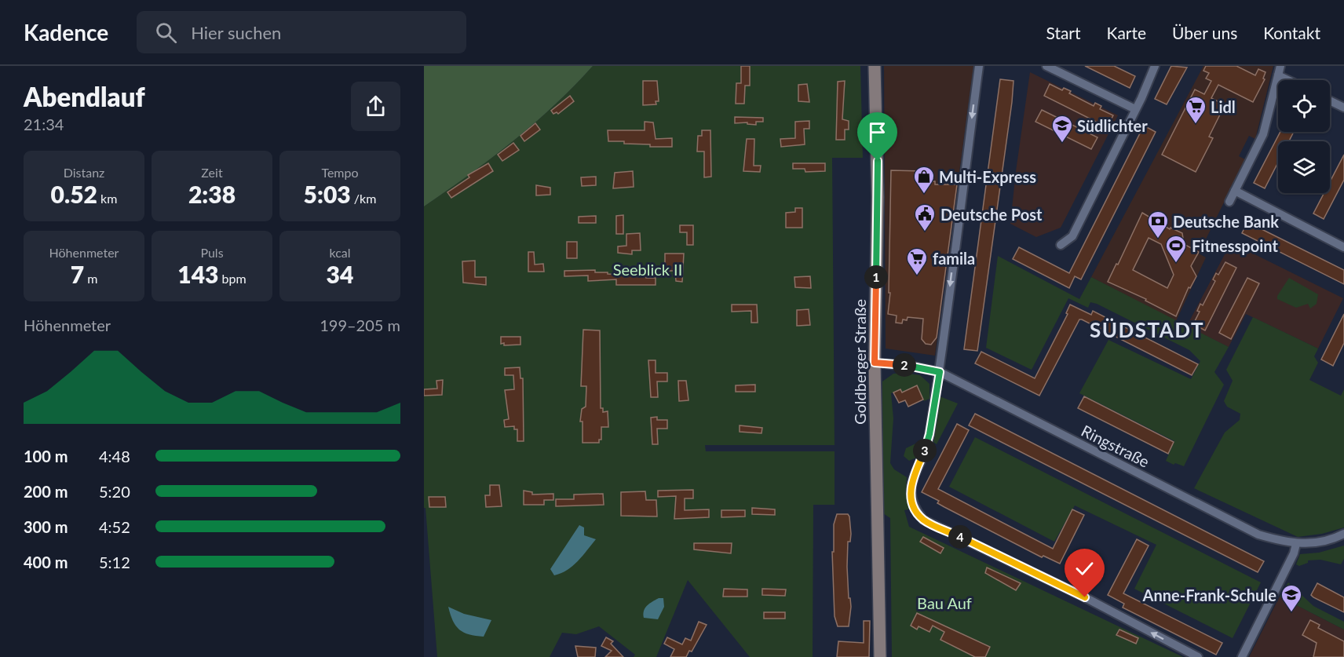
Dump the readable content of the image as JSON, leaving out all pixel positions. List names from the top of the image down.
{
  "streets": {
    "main road": ["Goldberger Straße"],
    "street": ["Ringstraße"]
  },
  "crossings": [
    ["Goldberger Straße", "Ringstraße"]
  ],
  "districts": ["SÜDSTADT"],
  "parks": ["Seeblick II", "Bau Auf"],
  "places": {
    "supermarket": ["Lidl", "famila"],
    "school or university": ["Südlichter", "Anne-Frank-Schule"],
    "shop": ["Multi-Express"],
    "public building": ["Deutsche Post"],
    "bank": ["Deutsche Bank"],
    "sports": ["Fitnesspoint"]
  },
  "page": {
    "header": "Kadence",
    "search": "Hier suchen",
    "nav": [
      "Start",
      "Karte",
      "Über uns",
      "Kontakt"
    ],
    "heading": ["Abendlauf", "21:34"],
    "stats": [
      ["Distanz", "0.52 km"],
      ["Zeit", "2:38"],
      ["Tempo", "5:03 /km"],
      ["Höhenmeter", "7 m"],
      ["Puls", "143 bpm"],
      ["kcal", "34"]
    ],
    "pins": [
      "1",
      "2",
      "3",
      "4"
    ],
    "chart": ["Höhenmeter", "199–205 m"],
    "list": [
      {
        "name": "100 m",
        "note": "4:48"
      },
      {
        "name": "200 m",
        "note": "5:20"
      },
      {
        "name": "300 m",
        "note": "4:52"
      },
      {
        "name": "400 m",
        "note": "5:12"
      }
    ]
  }
}
